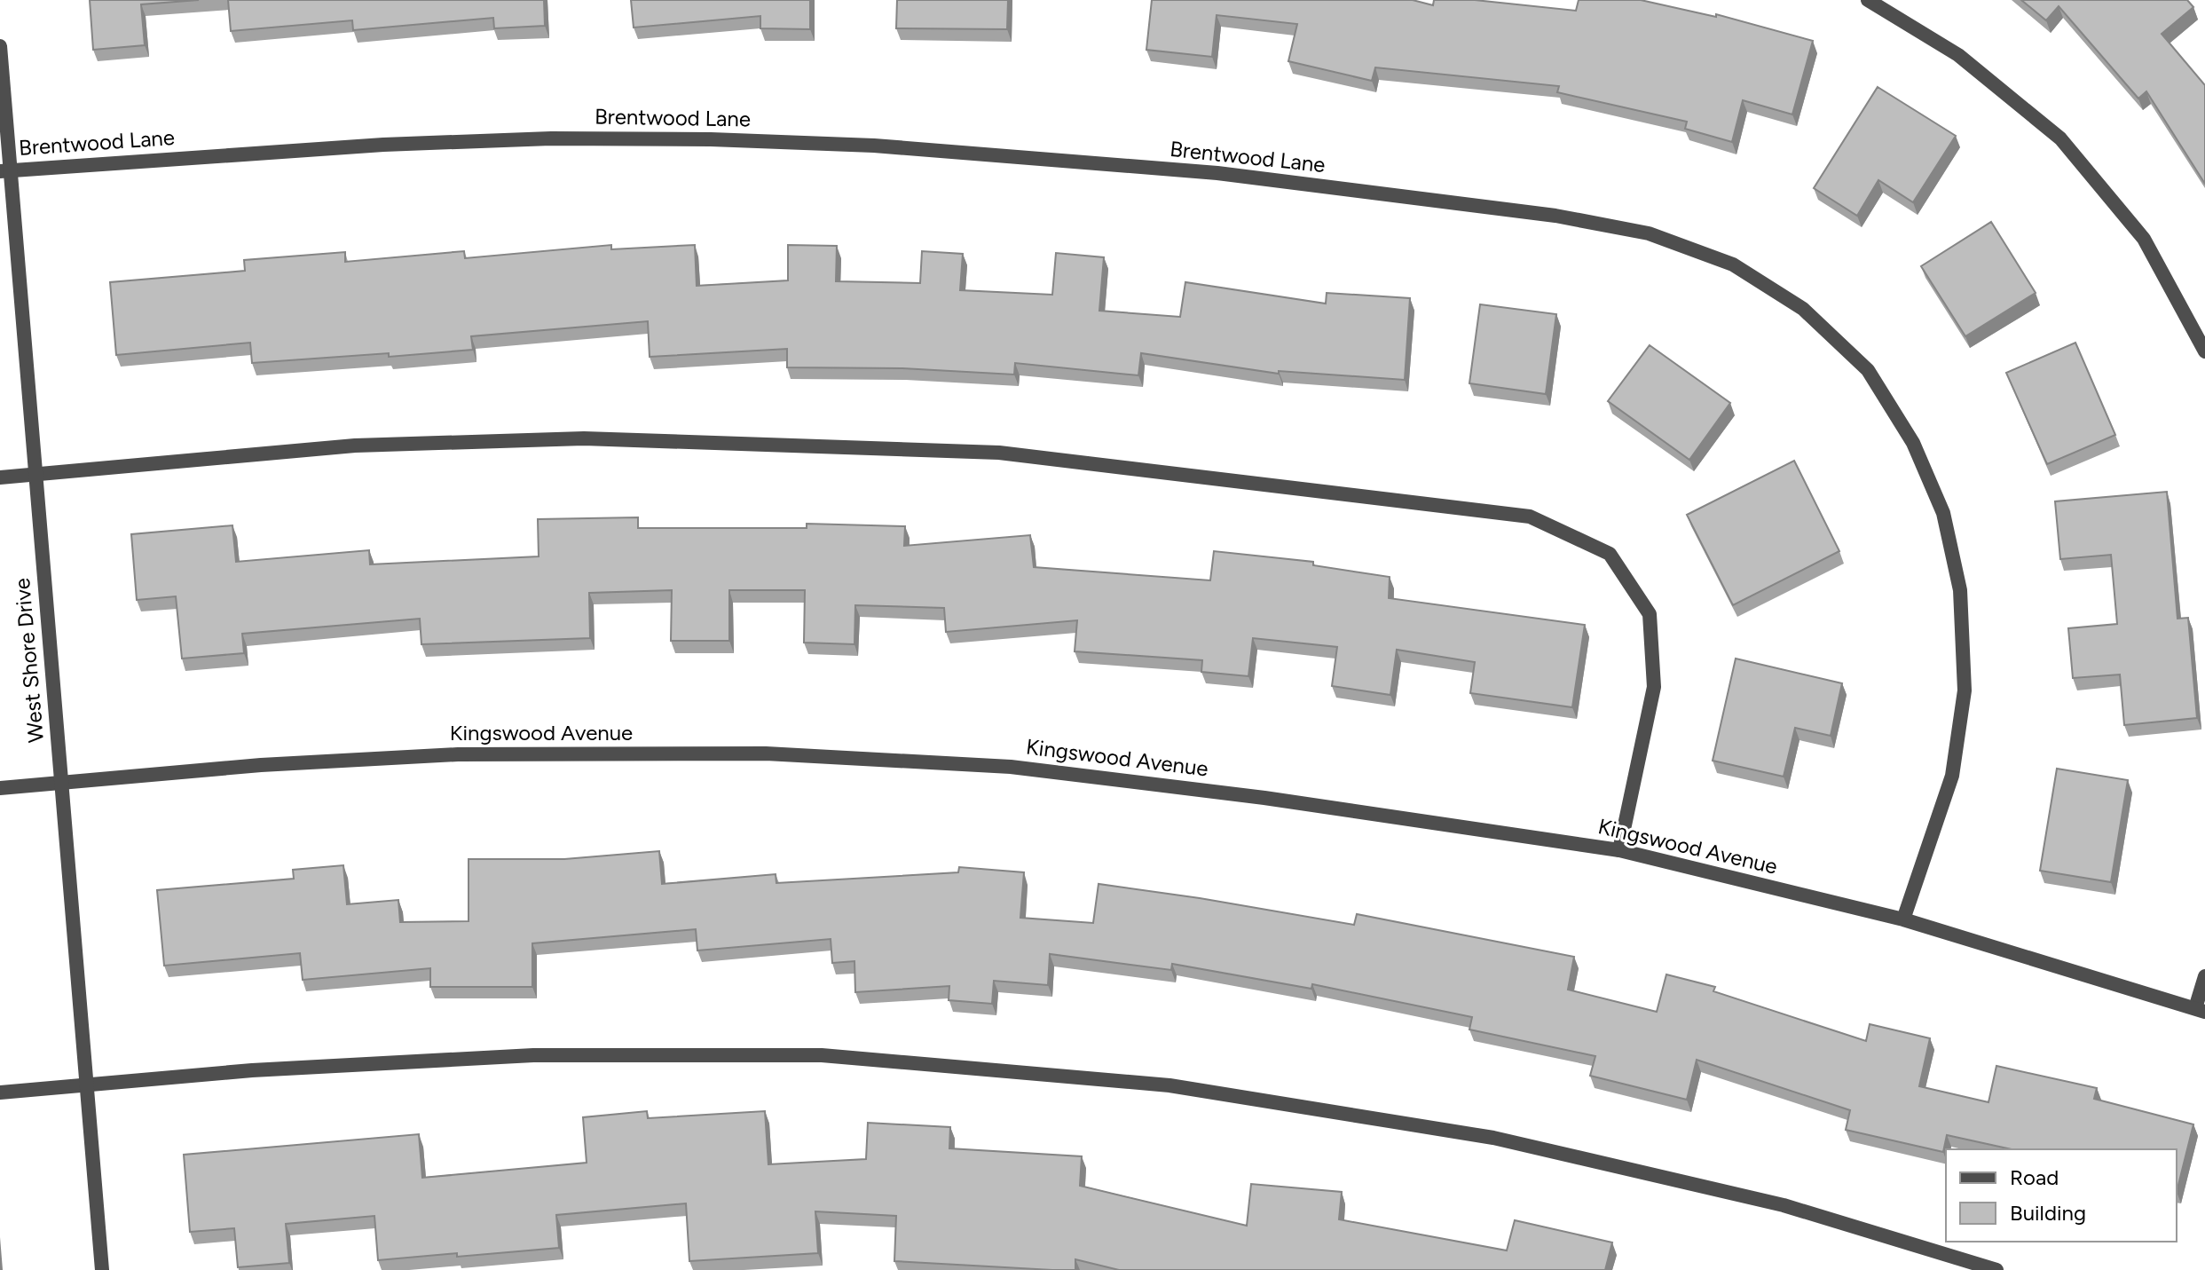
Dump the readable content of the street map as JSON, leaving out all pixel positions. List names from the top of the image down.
{
  "streets": {
    "street": ["Brentwood Lane", "West Shore Drive", "Kingswood Avenue"]
  },
  "crossings": [
    ["Brentwood Lane", "West Shore Drive"],
    ["Brentwood Lane", "Kingswood Avenue"],
    ["West Shore Drive", "Kingswood Avenue"]
  ],
  "legend": ["Road", "Building"]
}
